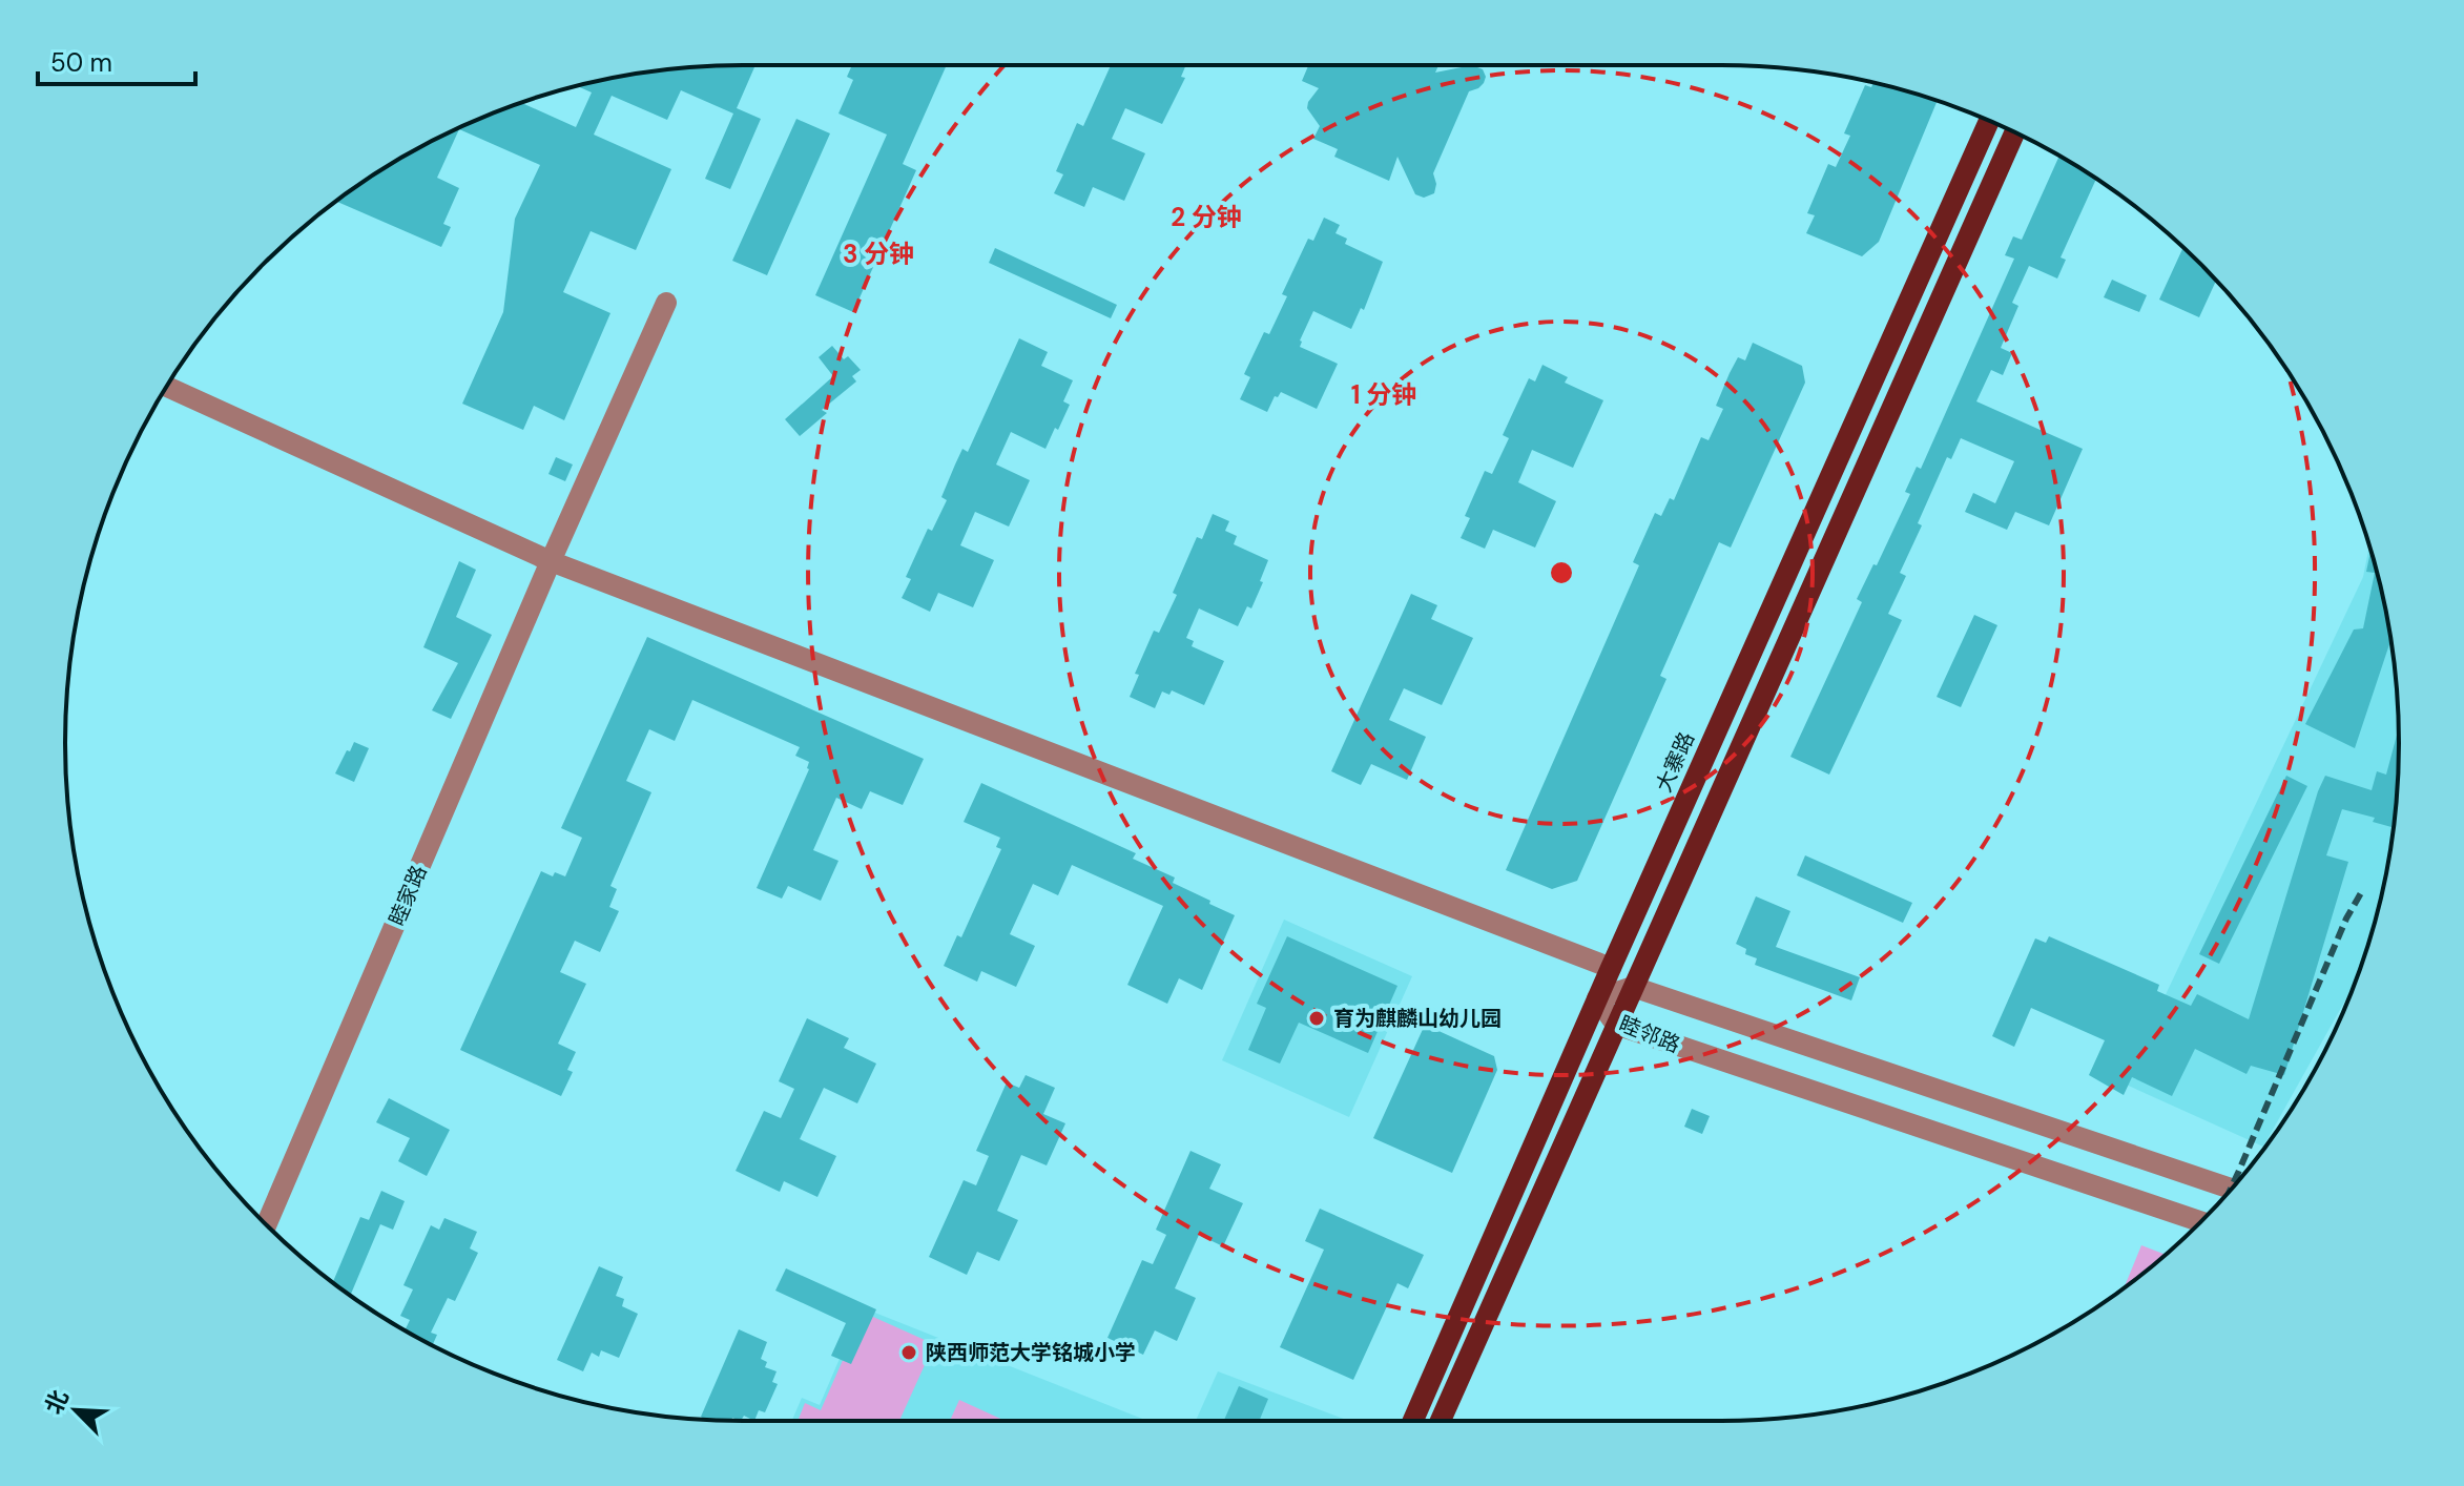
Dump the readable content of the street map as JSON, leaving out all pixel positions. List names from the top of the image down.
{
  "streets": {
    "main road": ["大寨路"],
    "street": ["睦家路", "睦邻路"]
  },
  "crossings": [
    ["大寨路", "睦邻路"]
  ],
  "places": ["育为麒麟山幼儿园", "陕西师范大学铭城小学"],
  "scale_bar": "50 m",
  "north": "top left",
  "rings": ["2 分钟", "3 分钟", "1 分钟"]
}
